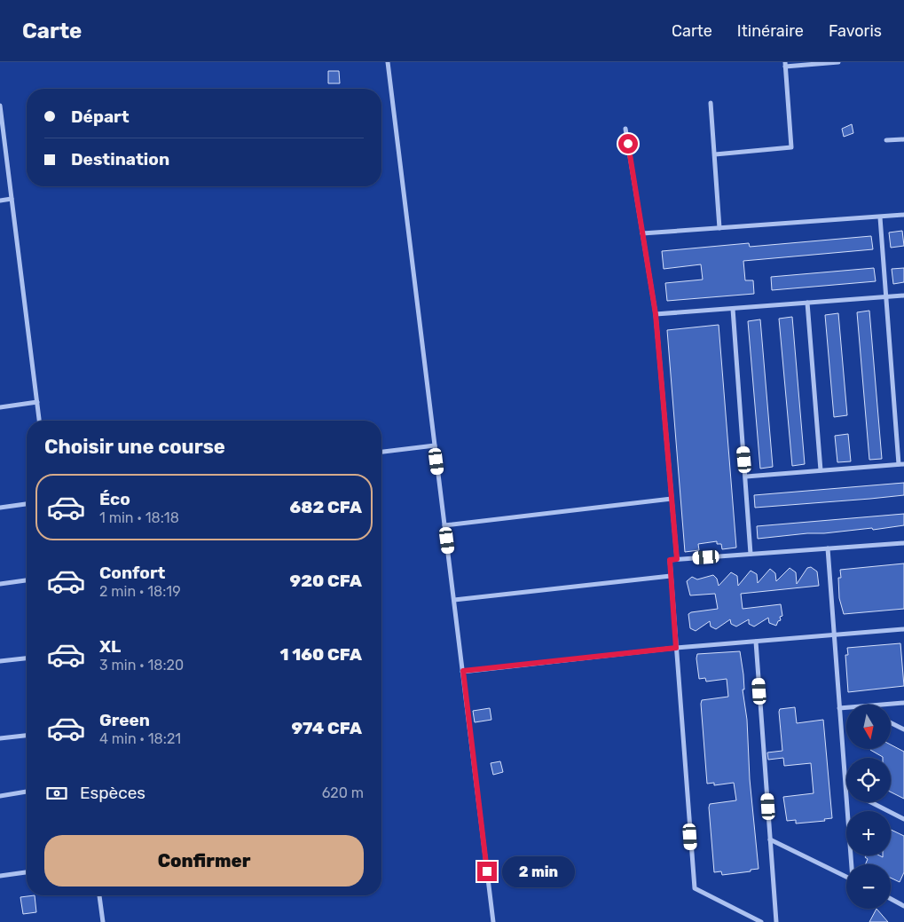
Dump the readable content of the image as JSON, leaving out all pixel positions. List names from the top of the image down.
{
  "north": "bottom",
  "page": {
    "header": "Carte",
    "nav": ["Carte", "Itinéraire", "Favoris"],
    "banner": ["Départ", "Destination"],
    "heading": "Choisir une course",
    "list": [
      {
        "name": "Éco",
        "note": "1 min · 18:18",
        "value": "682 CFA"
      },
      {
        "name": "Confort",
        "note": "2 min · 18:19",
        "value": "920 CFA"
      },
      {
        "name": "XL",
        "note": "3 min · 18:20",
        "value": "1 160 CFA"
      },
      {
        "name": "Green",
        "note": "4 min · 18:21",
        "value": "974 CFA"
      }
    ],
    "map_buttons": ["+", "−"],
    "pay": ["Espèces", "620 m"],
    "buttons": "Confirmer",
    "bubble": "2 min"
  }
}
